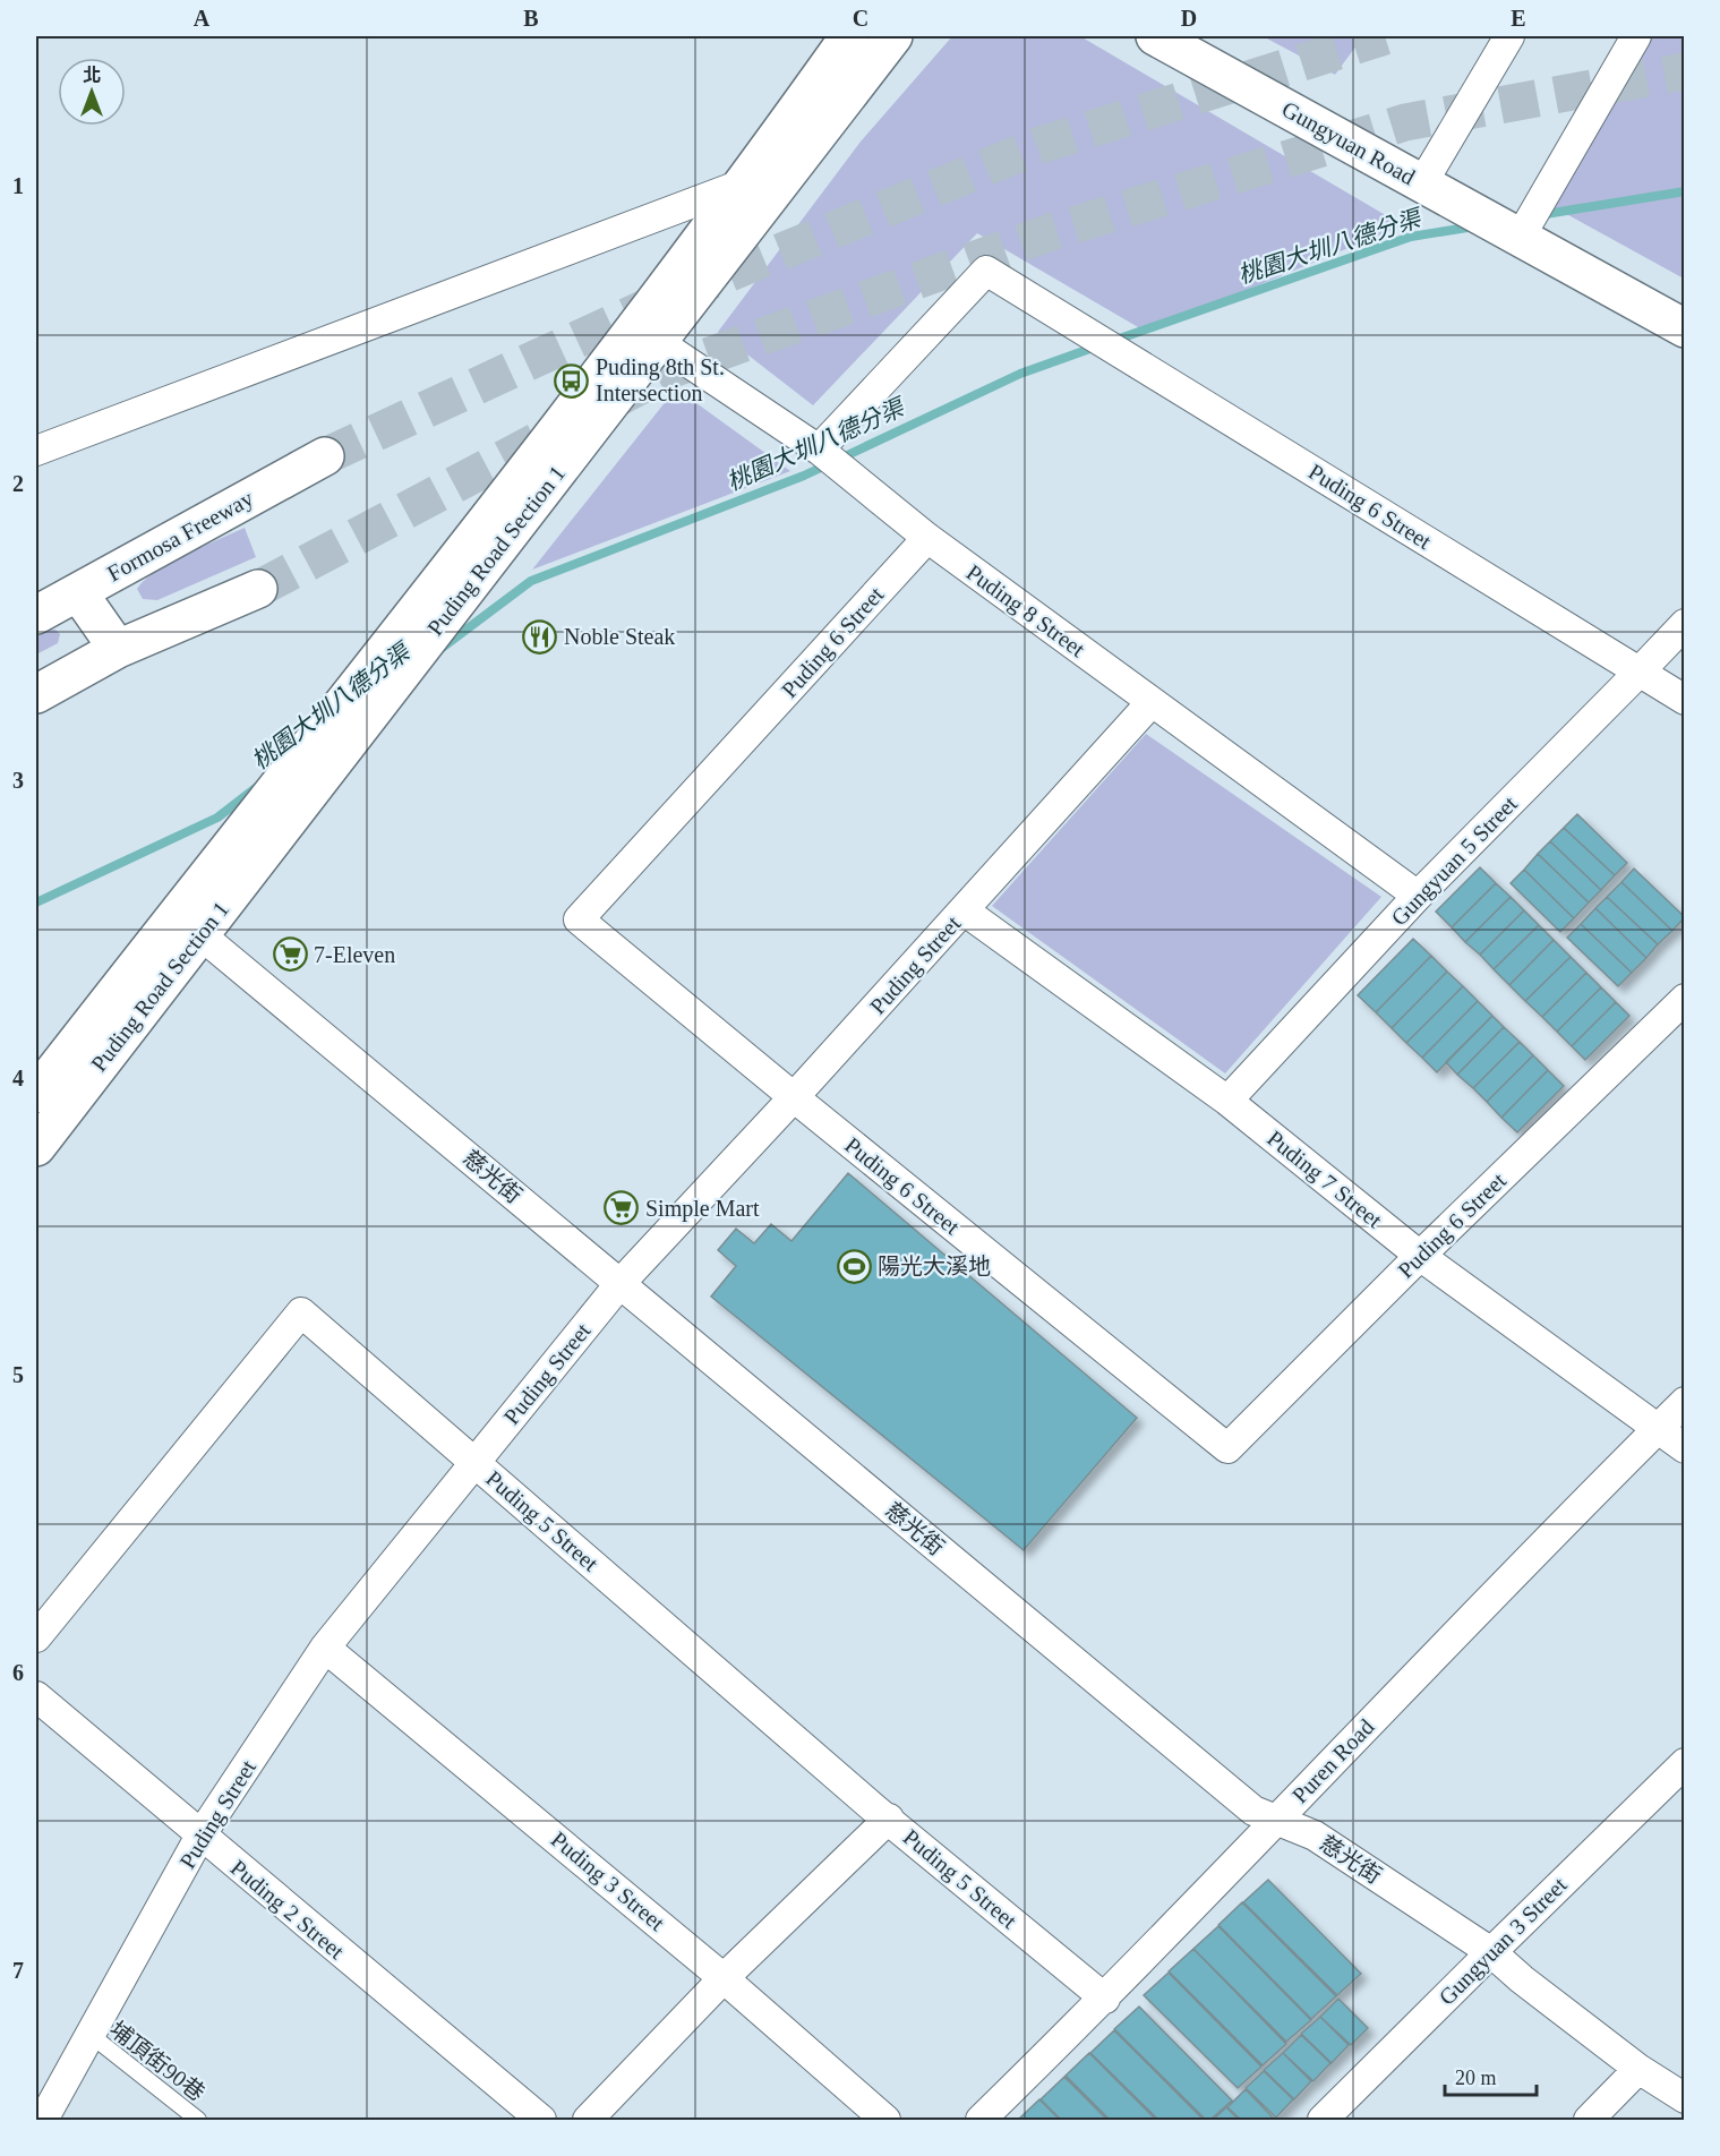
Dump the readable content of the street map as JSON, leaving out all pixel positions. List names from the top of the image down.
{
  "streets": {
    "main road": ["Gungyuan Road", "Formosa Freeway", "Puding Road Section 1"],
    "street": [
      "Puding 6 Street",
      "Puding 8 Street",
      "Gungyuan 5 Street",
      "Puding Street",
      "慈光街",
      "Puding 7 Street",
      "Puding 5 Street",
      "Puren Road",
      "Puding 3 Street",
      "Puding 2 Street",
      "Gungyuan 3 Street"
    ],
    "lane": ["埔頂街90巷"]
  },
  "crossings": [
    ["Puding 6 Street", "Puding 8 Street"],
    ["Puding 6 Street", "Gungyuan 5 Street"],
    ["Puding 6 Street", "Puding Street"],
    ["Puding 6 Street", "Puding 7 Street"],
    ["Puding Road Section 1", "Puding 8 Street"],
    ["Puding Road Section 1", "慈光街"],
    ["Puding 8 Street", "Gungyuan 5 Street"],
    ["Puding 8 Street", "Puding Street"],
    ["Gungyuan 5 Street", "Puding 7 Street"],
    ["Puding Street", "慈光街"],
    ["Puding Street", "Puding 7 Street"],
    ["Puding Street", "Puding 5 Street"],
    ["Puding Street", "Puding 3 Street"],
    ["Puding Street", "Puding 2 Street"],
    ["Puding Street", "埔頂街90巷"],
    ["慈光街", "Puren Road"],
    ["慈光街", "Gungyuan 3 Street"],
    ["Puding 7 Street", "Puren Road"],
    ["Puding 5 Street", "Puren Road"]
  ],
  "water": ["桃園大圳八德分渠"],
  "places": {
    "bus stop": ["Puding 8th St. Intersection"],
    "restaurant": ["Noble Steak"],
    "supermarket": ["7-Eleven", "Simple Mart"],
    "sports": ["陽光大溪地"]
  },
  "scale_bar": "20 m",
  "north": "top",
  "grid": {
    "columns": [
      "A",
      "B",
      "C",
      "D",
      "E"
    ],
    "rows": [
      "1",
      "2",
      "3",
      "4",
      "5",
      "6",
      "7"
    ]
  }
}
